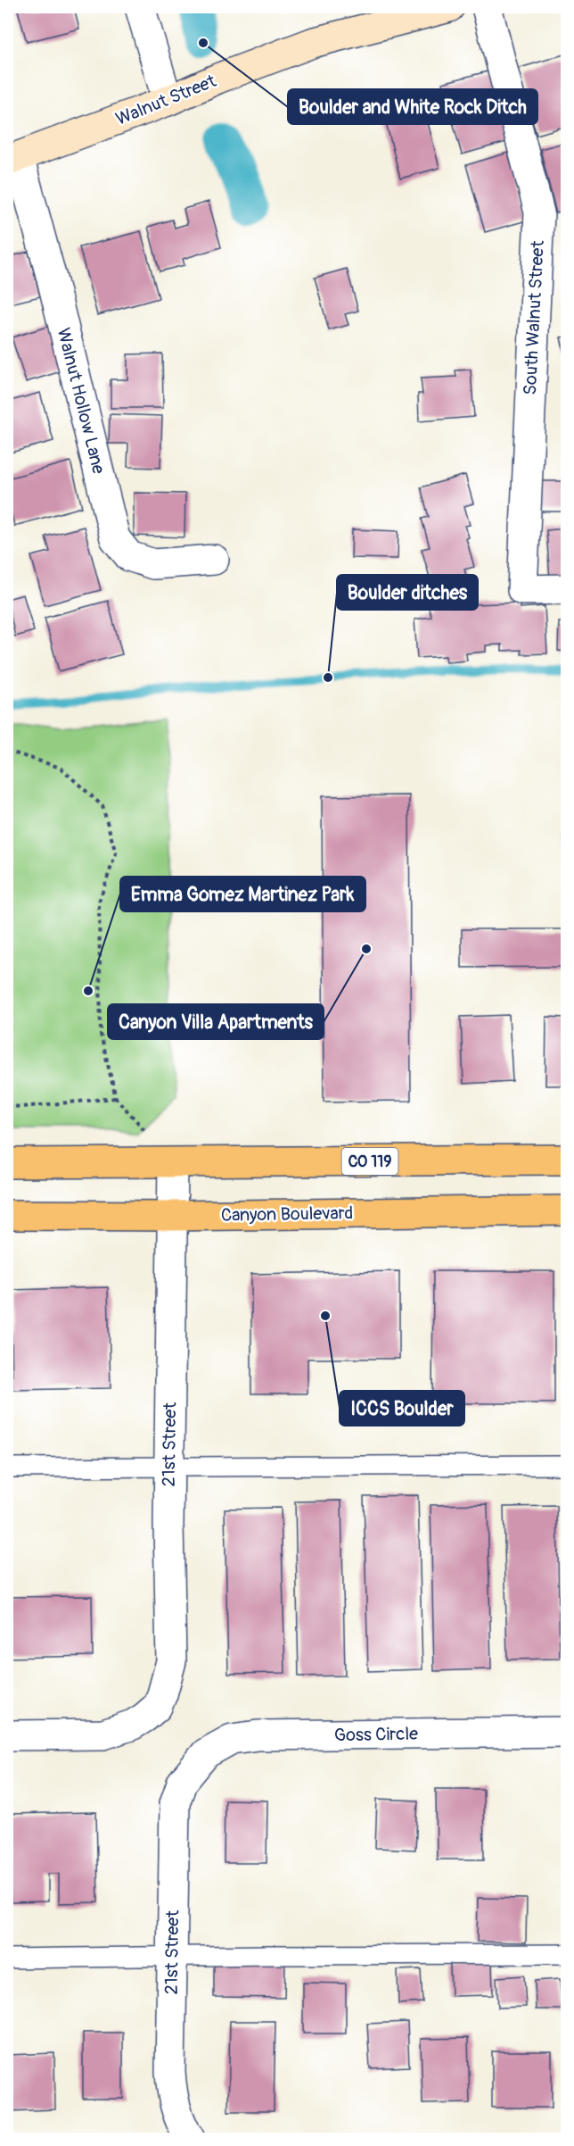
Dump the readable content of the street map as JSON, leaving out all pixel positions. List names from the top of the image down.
{
  "streets": {
    "main road": ["CO 119", "Canyon Boulevard"],
    "street": [
      "Walnut Street",
      "South Walnut Street",
      "Walnut Hollow Lane",
      "21st Street",
      "Goss Circle"
    ]
  },
  "crossings": [
    ["Walnut Street", "Walnut Hollow Lane"],
    ["CO 119", "21st Street"],
    ["Canyon Boulevard", "21st Street"],
    ["21st Street", "Goss Circle"]
  ],
  "places": [
    "Boulder and White Rock Ditch",
    "Boulder ditches",
    "Canyon Villa Apartments",
    "Emma Gomez Martinez Park",
    "ICCS Boulder"
  ]
}
